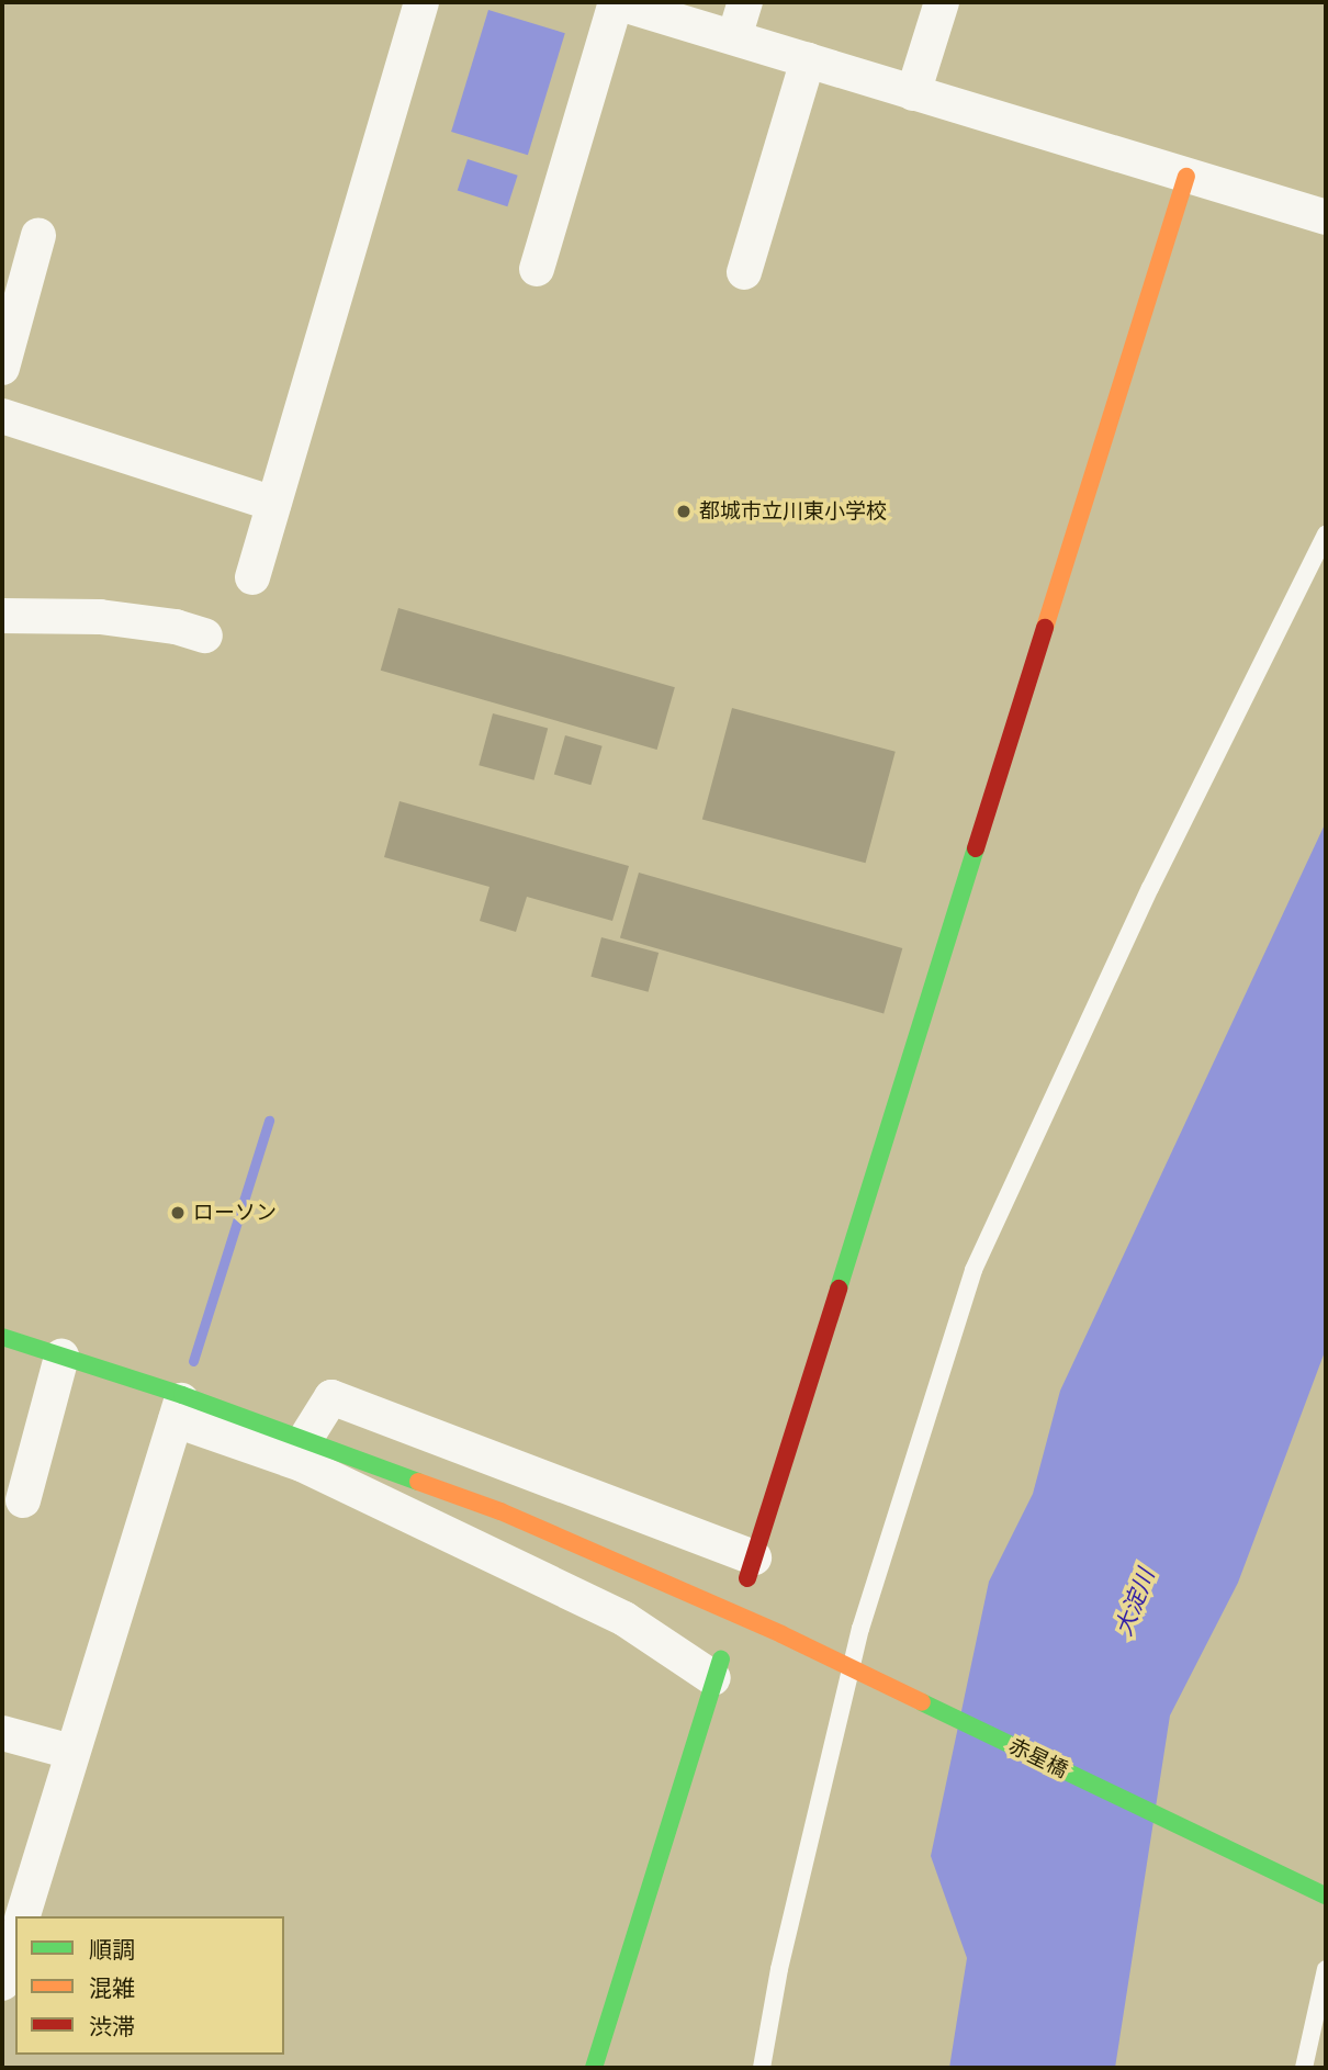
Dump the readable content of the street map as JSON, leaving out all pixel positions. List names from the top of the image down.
{
  "streets": {
    "street": ["赤星橋"]
  },
  "water": ["大淀川"],
  "places": ["都城市立川東小学校", "ローソン"],
  "legend": ["順調", "混雑", "渋滞"]
}
